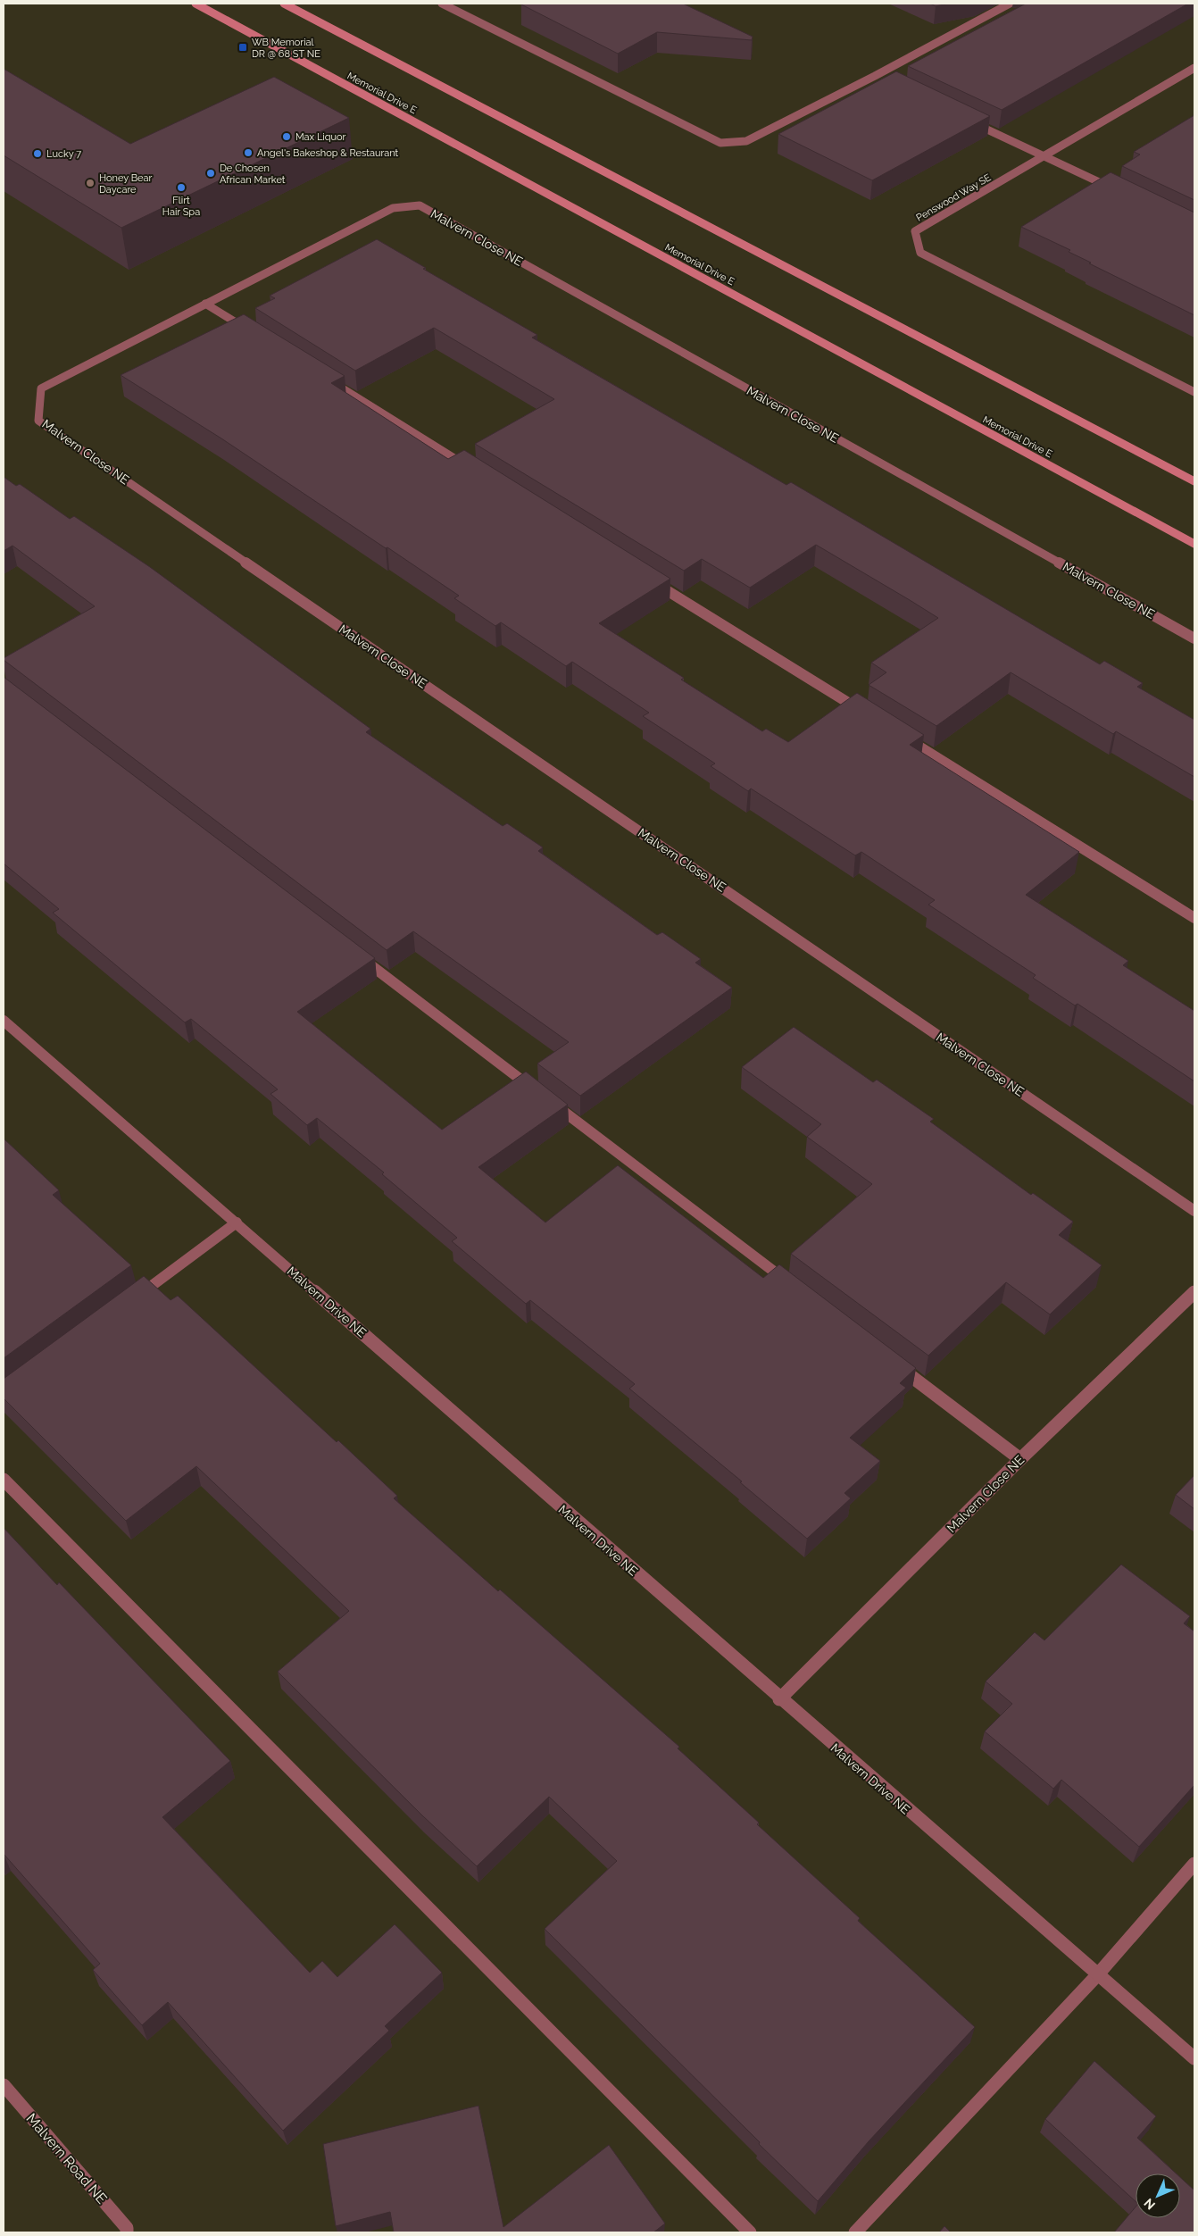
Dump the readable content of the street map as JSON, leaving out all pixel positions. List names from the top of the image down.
{
  "streets": {
    "main road": ["Memorial Drive E"],
    "street": [
      "Penswood Way SE",
      "Malvern Close NE",
      "Malvern Drive NE",
      "Malvern Road NE"
    ]
  },
  "crossings": [
    ["Malvern Close NE", "Malvern Drive NE"]
  ],
  "places": {
    "transit": ["WB Memorial DR @ 68 ST NE"],
    "other": [
      "Max Liquor",
      "Angel's Bakeshop & Restaurant",
      "Lucky 7",
      "De Chosen African Market",
      "Honey Bear Daycare",
      "Flirt Hair Spa"
    ]
  },
  "north": "bottom left"
}
